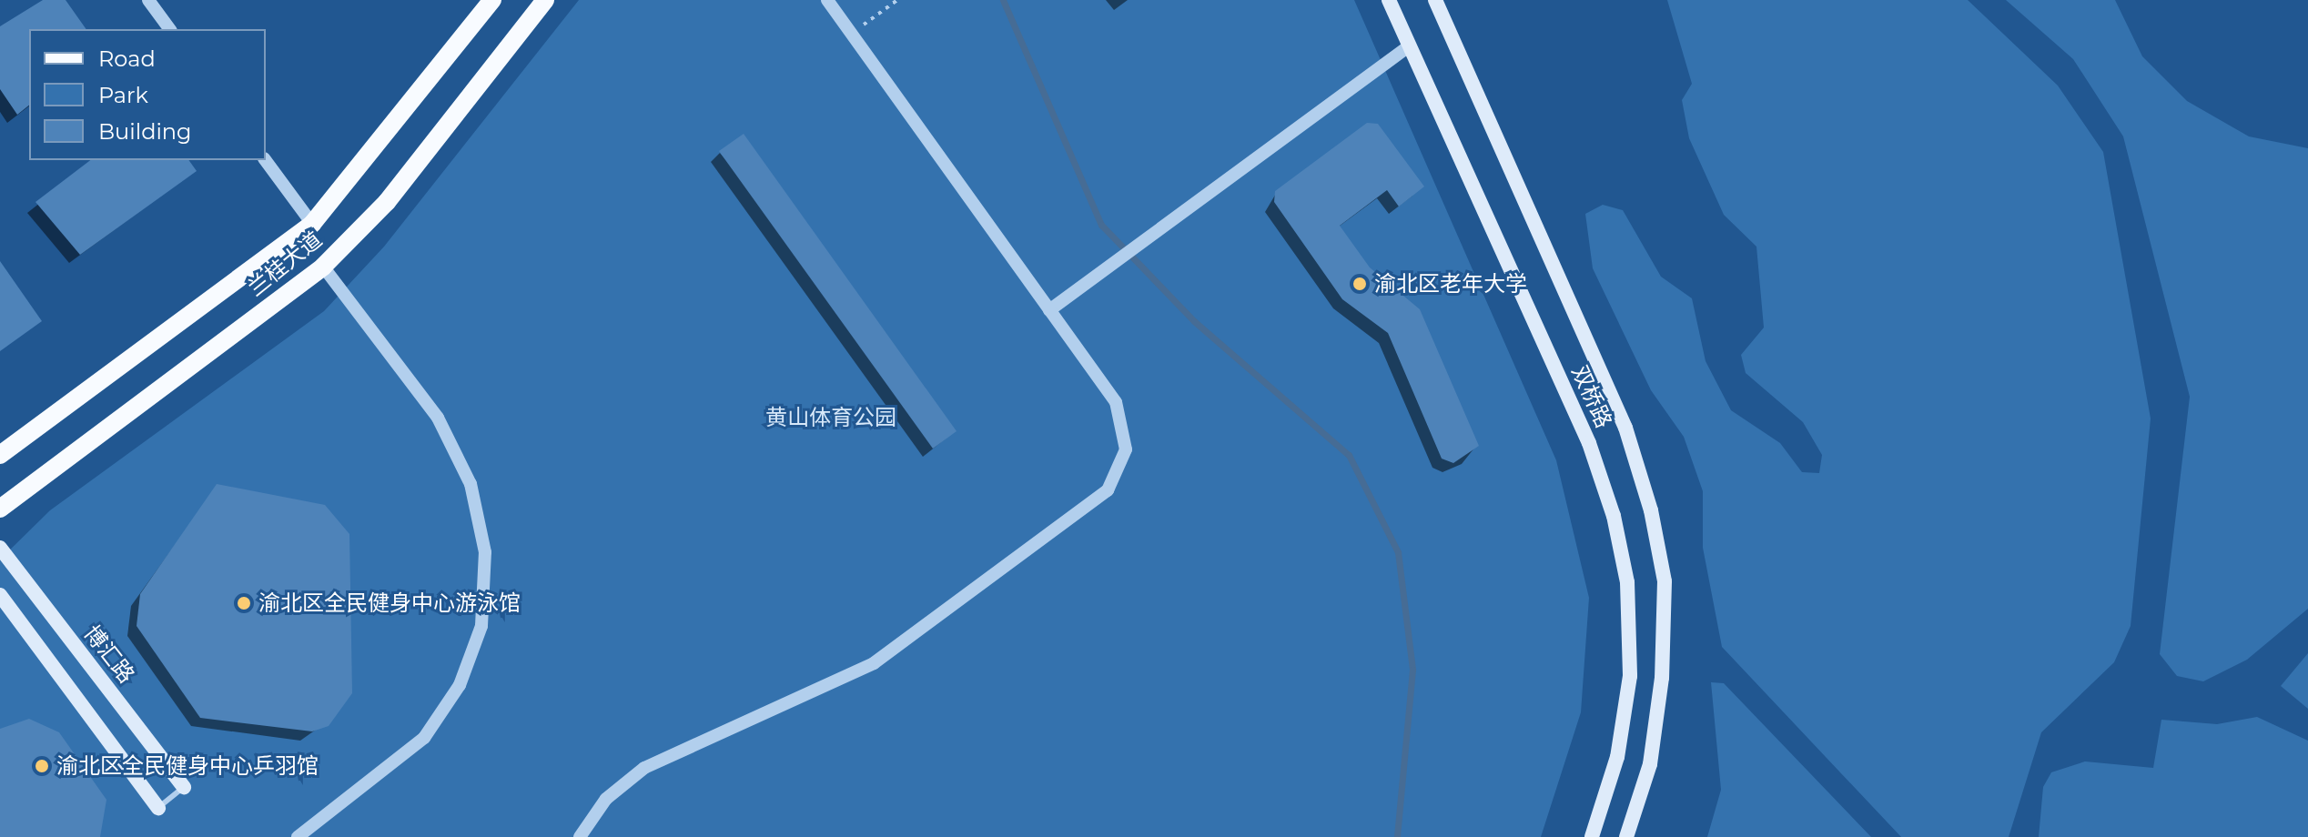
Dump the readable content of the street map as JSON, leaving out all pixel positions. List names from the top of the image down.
{
  "streets": {
    "main road": ["兰桂大道", "双桥路", "博汇路"]
  },
  "parks": ["黄山体育公园"],
  "places": ["渝北区老年大学", "渝北区全民健身中心游泳馆", "渝北区全民健身中心乒羽馆"],
  "legend": ["Road", "Park", "Building"]
}
